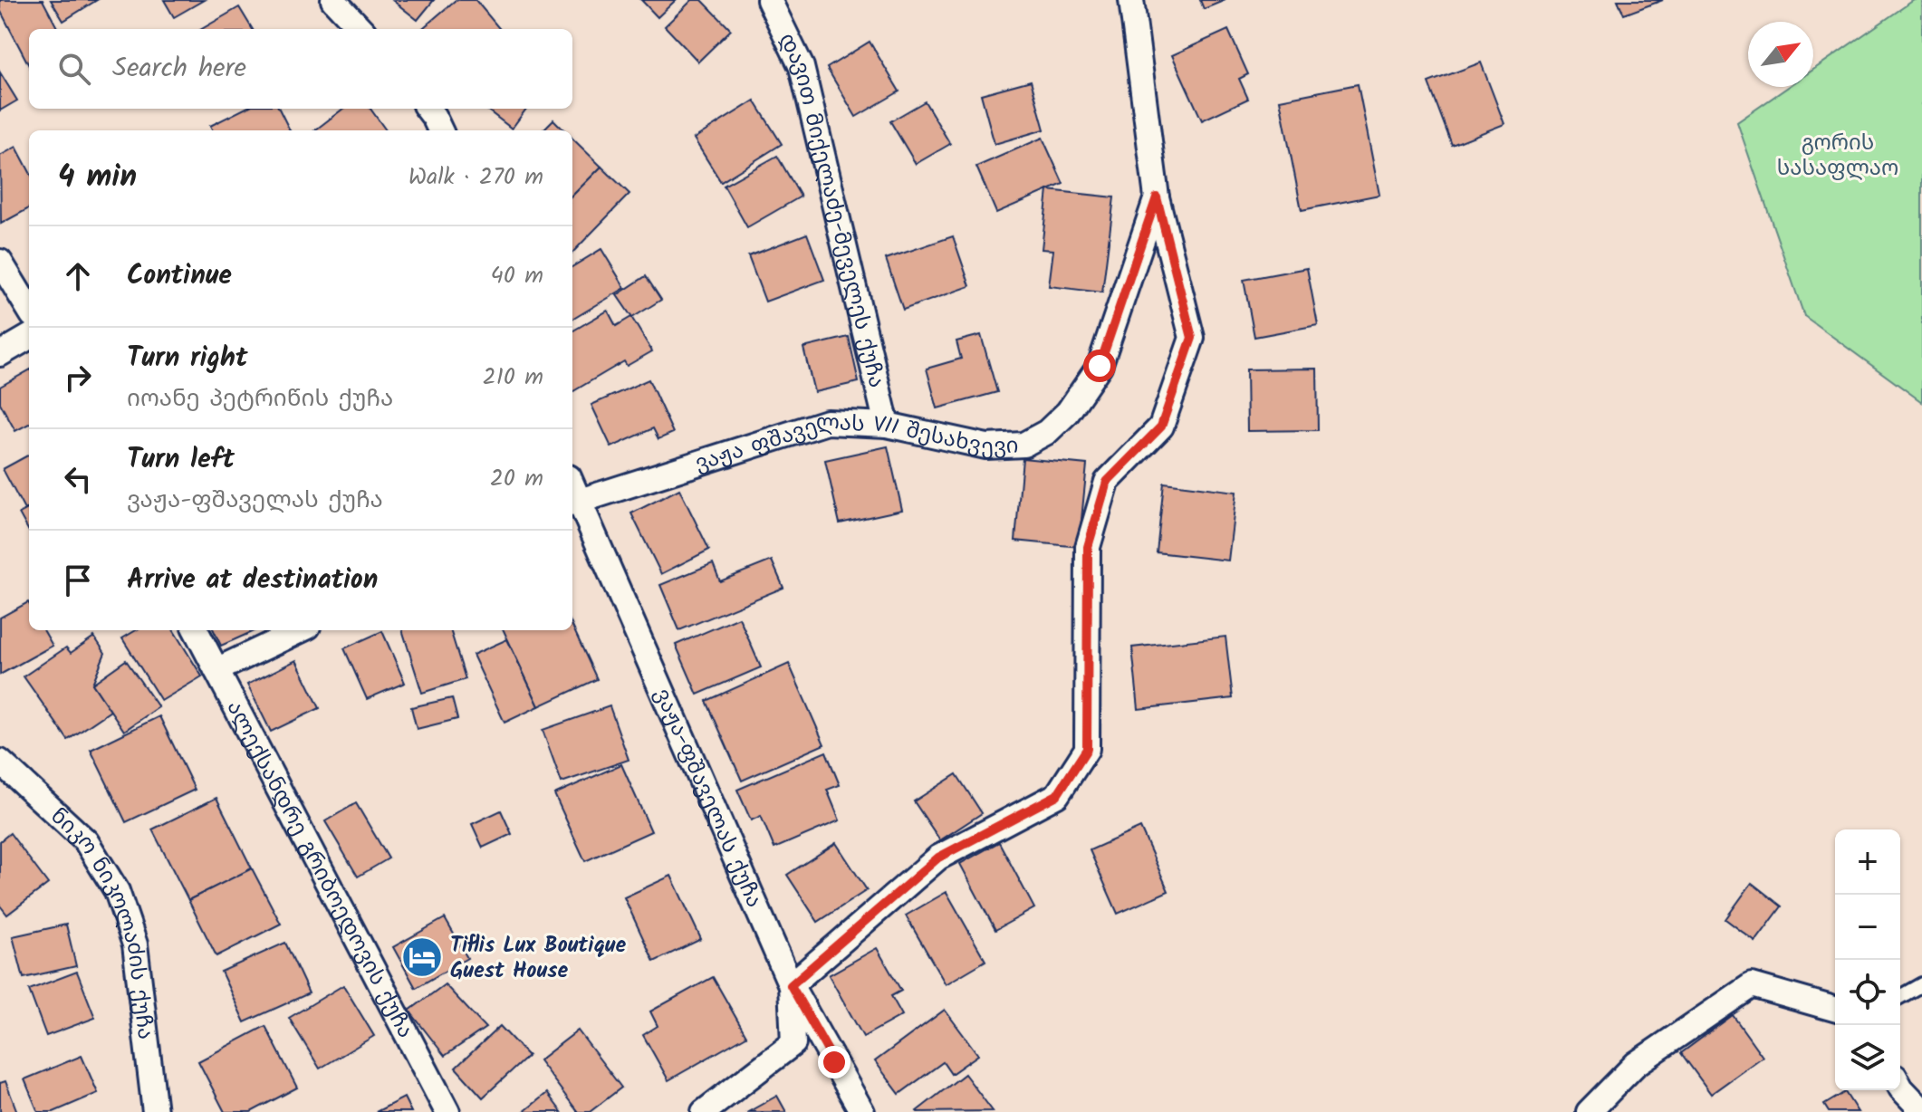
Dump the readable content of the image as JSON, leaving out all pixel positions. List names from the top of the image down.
{
  "streets": {
    "street": [
      "დავით მიქელაძე-მეველეს ქუჩა",
      "ვაჟა ფშაველას VII შესახვევი",
      "ვაჟა-ფშაველას ქუჩა",
      "ალექსანდრე გრიბოედოვის ქუჩა",
      "ნიკო ნიკოლაძის ქუჩა"
    ]
  },
  "crossings": [
    ["დავით მიქელაძე-მეველეს ქუჩა", "ვაჟა ფშაველას VII შესახვევი"],
    ["ვაჟა ფშაველას VII შესახვევი", "ვაჟა-ფშაველას ქუჩა"]
  ],
  "parks": ["გორის სასაფლაო"],
  "places": {
    "hotel": ["Tiflis Lux Boutique Guest House"]
  },
  "north": "top right",
  "page": {
    "search": "Search here",
    "heading": ["4 min", "Walk · 270 m"],
    "list": [
      ["Continue", "40 m"],
      ["Turn right", "იოანე პეტრიწის ქუჩა", "210 m"],
      ["Turn left", "ვაჟა-ფშაველას ქუჩა", "20 m"],
      "Arrive at destination"
    ],
    "map_buttons": ["+", "−"]
  }
}
